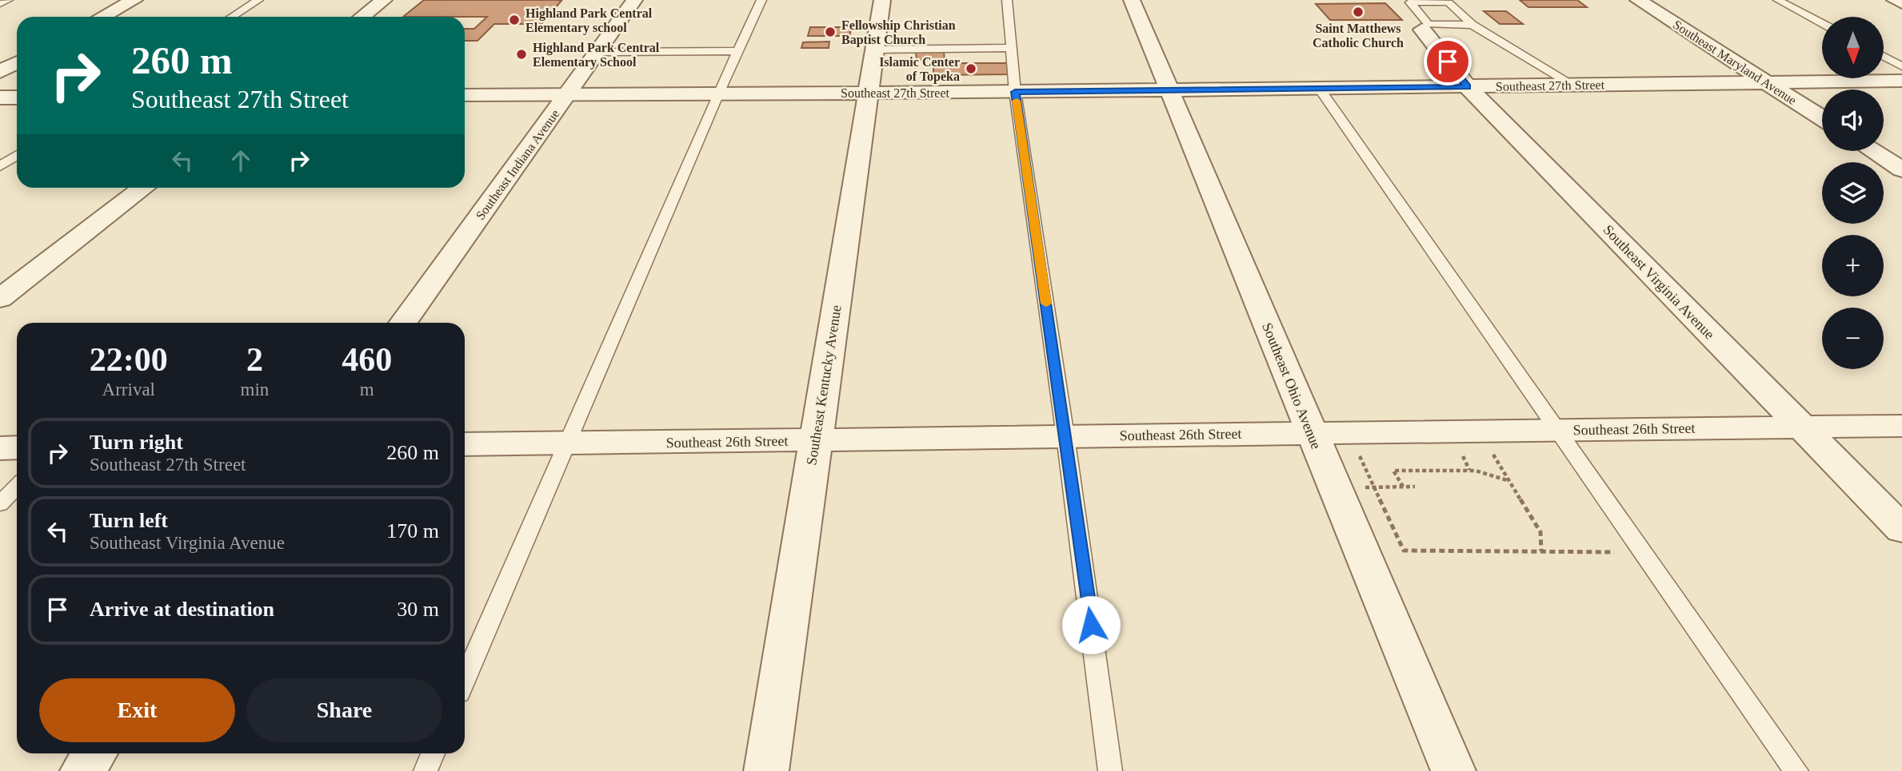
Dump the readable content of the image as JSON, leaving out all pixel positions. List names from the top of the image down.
{
  "streets": {
    "street": [
      "Southeast Maryland Avenue",
      "Southeast 27th Street",
      "Southeast Indiana Avenue",
      "Southeast Virginia Avenue",
      "Southeast Kentucky Avenue",
      "Southeast Ohio Avenue",
      "Southeast 26th Street"
    ]
  },
  "crossings": [
    ["Southeast Maryland Avenue", "Southeast 27th Street"],
    ["Southeast 27th Street", "Southeast Indiana Avenue"],
    ["Southeast 27th Street", "Southeast Virginia Avenue"],
    ["Southeast 27th Street", "Southeast Kentucky Avenue"],
    ["Southeast 27th Street", "Southeast Ohio Avenue"],
    ["Southeast Virginia Avenue", "Southeast 26th Street"],
    ["Southeast Kentucky Avenue", "Southeast 26th Street"],
    ["Southeast Ohio Avenue", "Southeast 26th Street"]
  ],
  "places": [
    "Saint Matthews Catholic Church",
    "Highland Park Central Elementary school",
    "Fellowship Christian Baptist Church",
    "Highland Park Central Elementary School",
    "Islamic Center of Topeka"
  ],
  "north": "bottom",
  "page": {
    "map_buttons": ["+", "−"],
    "turn": ["260 m", "Southeast 27th Street"],
    "eta": [
      "22:00",
      "Arrival",
      "2",
      "min",
      "460",
      "m"
    ],
    "list": [
      {
        "name": "Turn right",
        "note": "Southeast 27th Street",
        "value": "260 m"
      },
      {
        "name": "Turn left",
        "note": "Southeast Virginia Avenue",
        "value": "170 m"
      },
      {
        "name": "Arrive at destination",
        "value": "30 m"
      }
    ],
    "buttons": ["Exit", "Share"]
  }
}
